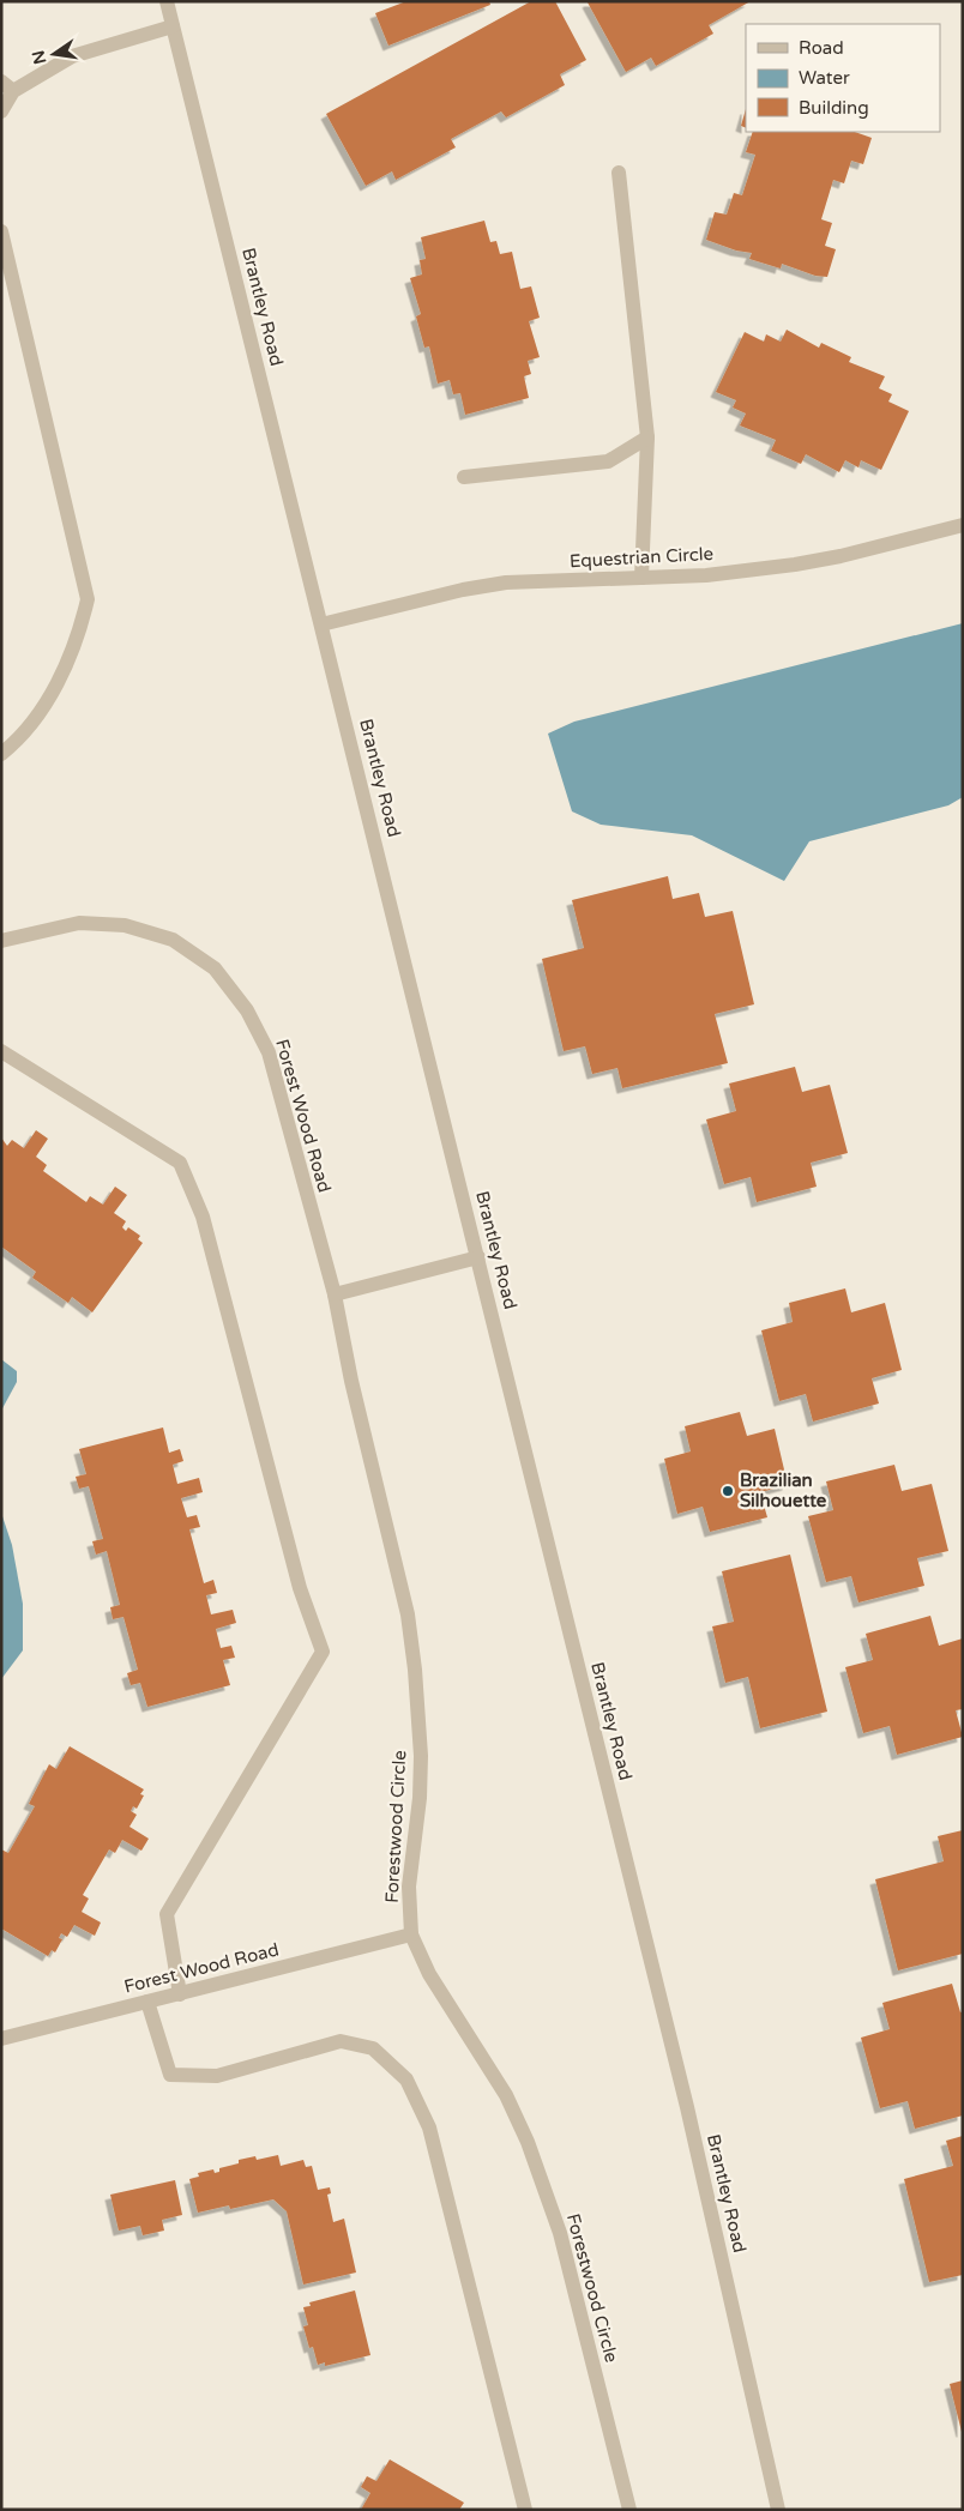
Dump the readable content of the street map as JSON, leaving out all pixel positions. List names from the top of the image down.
{
  "streets": {
    "street": [
      "Brantley Road",
      "Equestrian Circle",
      "Forest Wood Road",
      "Forestwood Circle"
    ]
  },
  "crossings": [
    ["Brantley Road", "Equestrian Circle"],
    ["Forest Wood Road", "Forestwood Circle"]
  ],
  "places": ["Brazilian Silhouette"],
  "legend": ["Road", "Water", "Building"],
  "north": "left"
}
